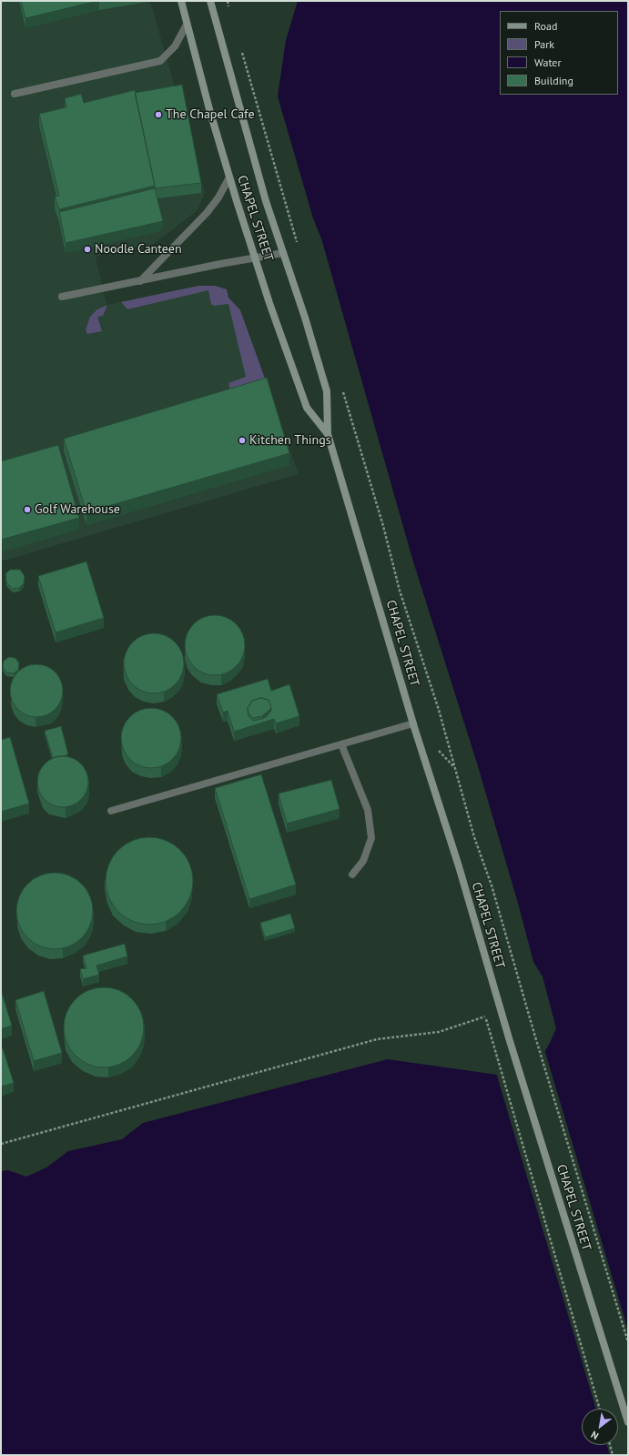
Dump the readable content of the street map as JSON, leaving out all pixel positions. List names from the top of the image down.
{
  "streets": {
    "main road": ["CHAPEL STREET"]
  },
  "places": [
    "The Chapel Cafe",
    "Noodle Canteen",
    "Kitchen Things",
    "Golf Warehouse"
  ],
  "legend": [
    "Road",
    "Park",
    "Water",
    "Building"
  ],
  "north": "bottom left"
}
